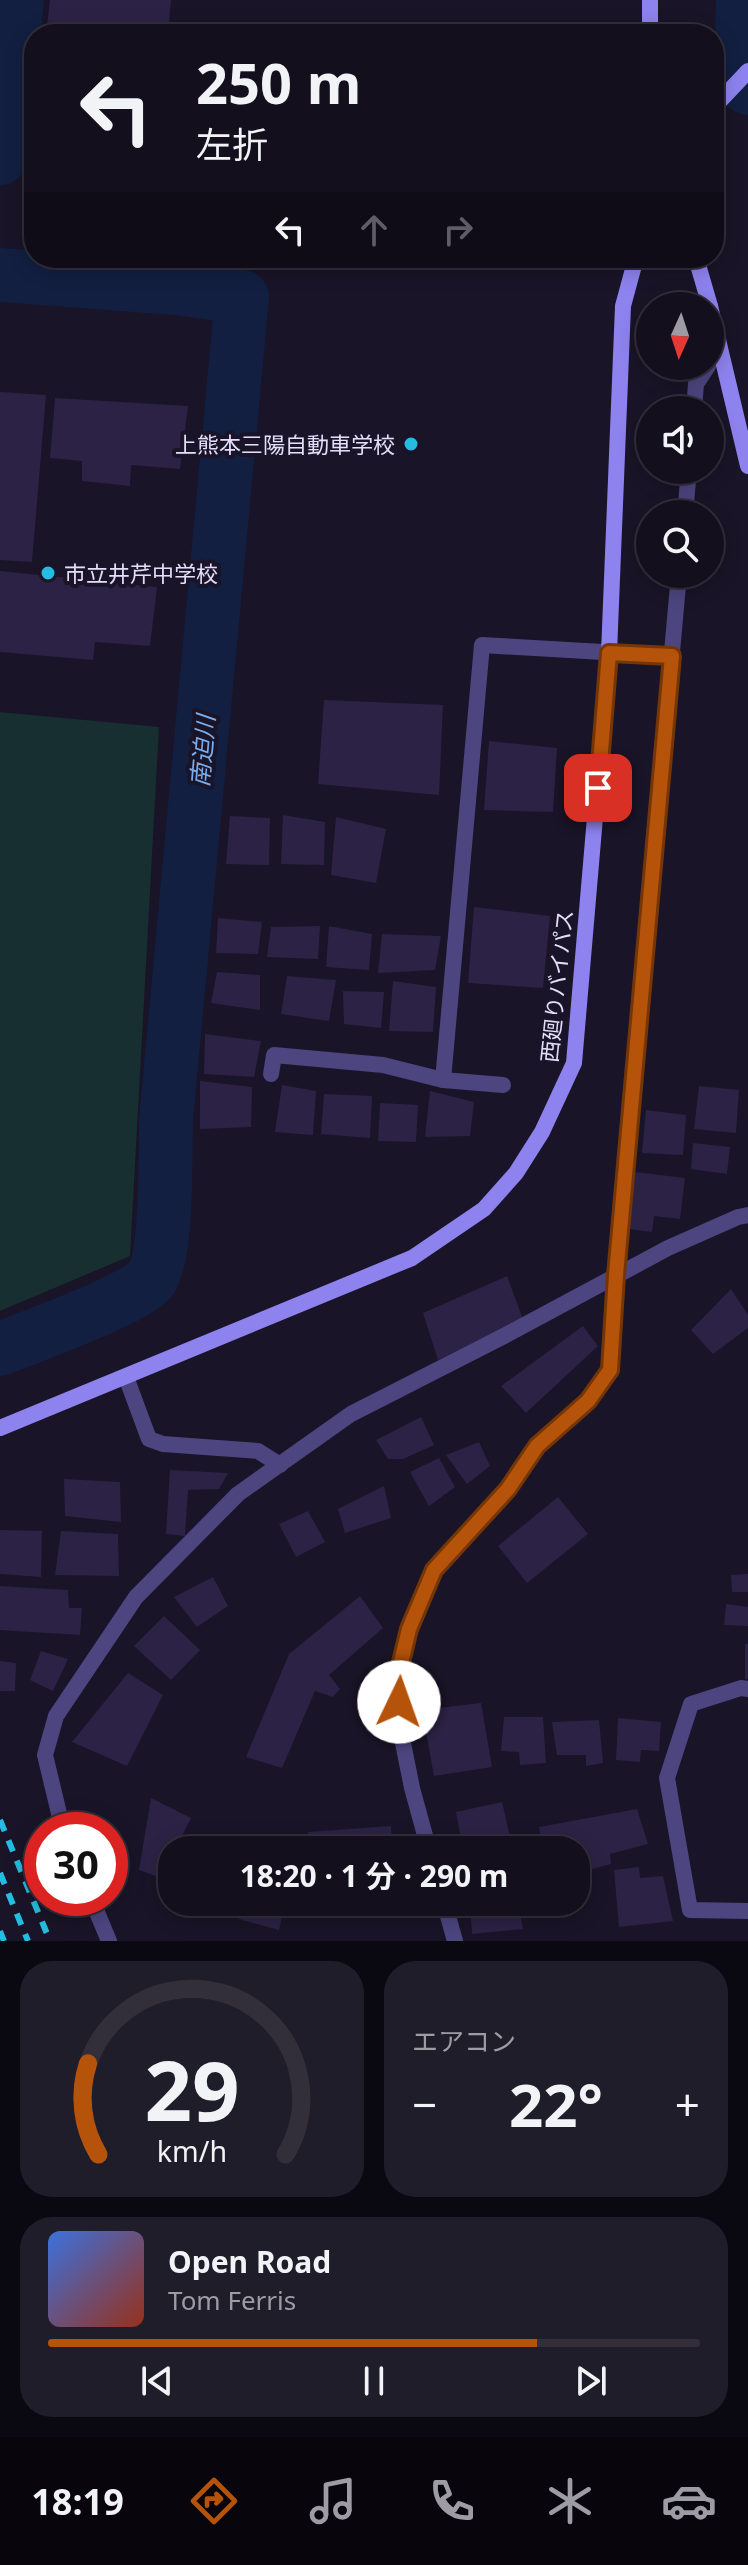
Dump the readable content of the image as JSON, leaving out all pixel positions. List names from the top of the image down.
{
  "streets": {
    "street": ["西廻りバイパス"]
  },
  "water": ["南迫川"],
  "places": ["上熊本三陽自動車学校", "市立井芹中学校"],
  "north": "bottom",
  "page": {
    "turn": ["250 m", "左折"],
    "limit": "30",
    "trip": "18:20 · 1 分 · 290 m",
    "tile": "エアコン",
    "heat": ["−", "22°", "+"],
    "song": ["Open Road", "Tom Ferris"],
    "tabs": "18:19",
    "gauge": ["29", "km/h"]
  }
}
